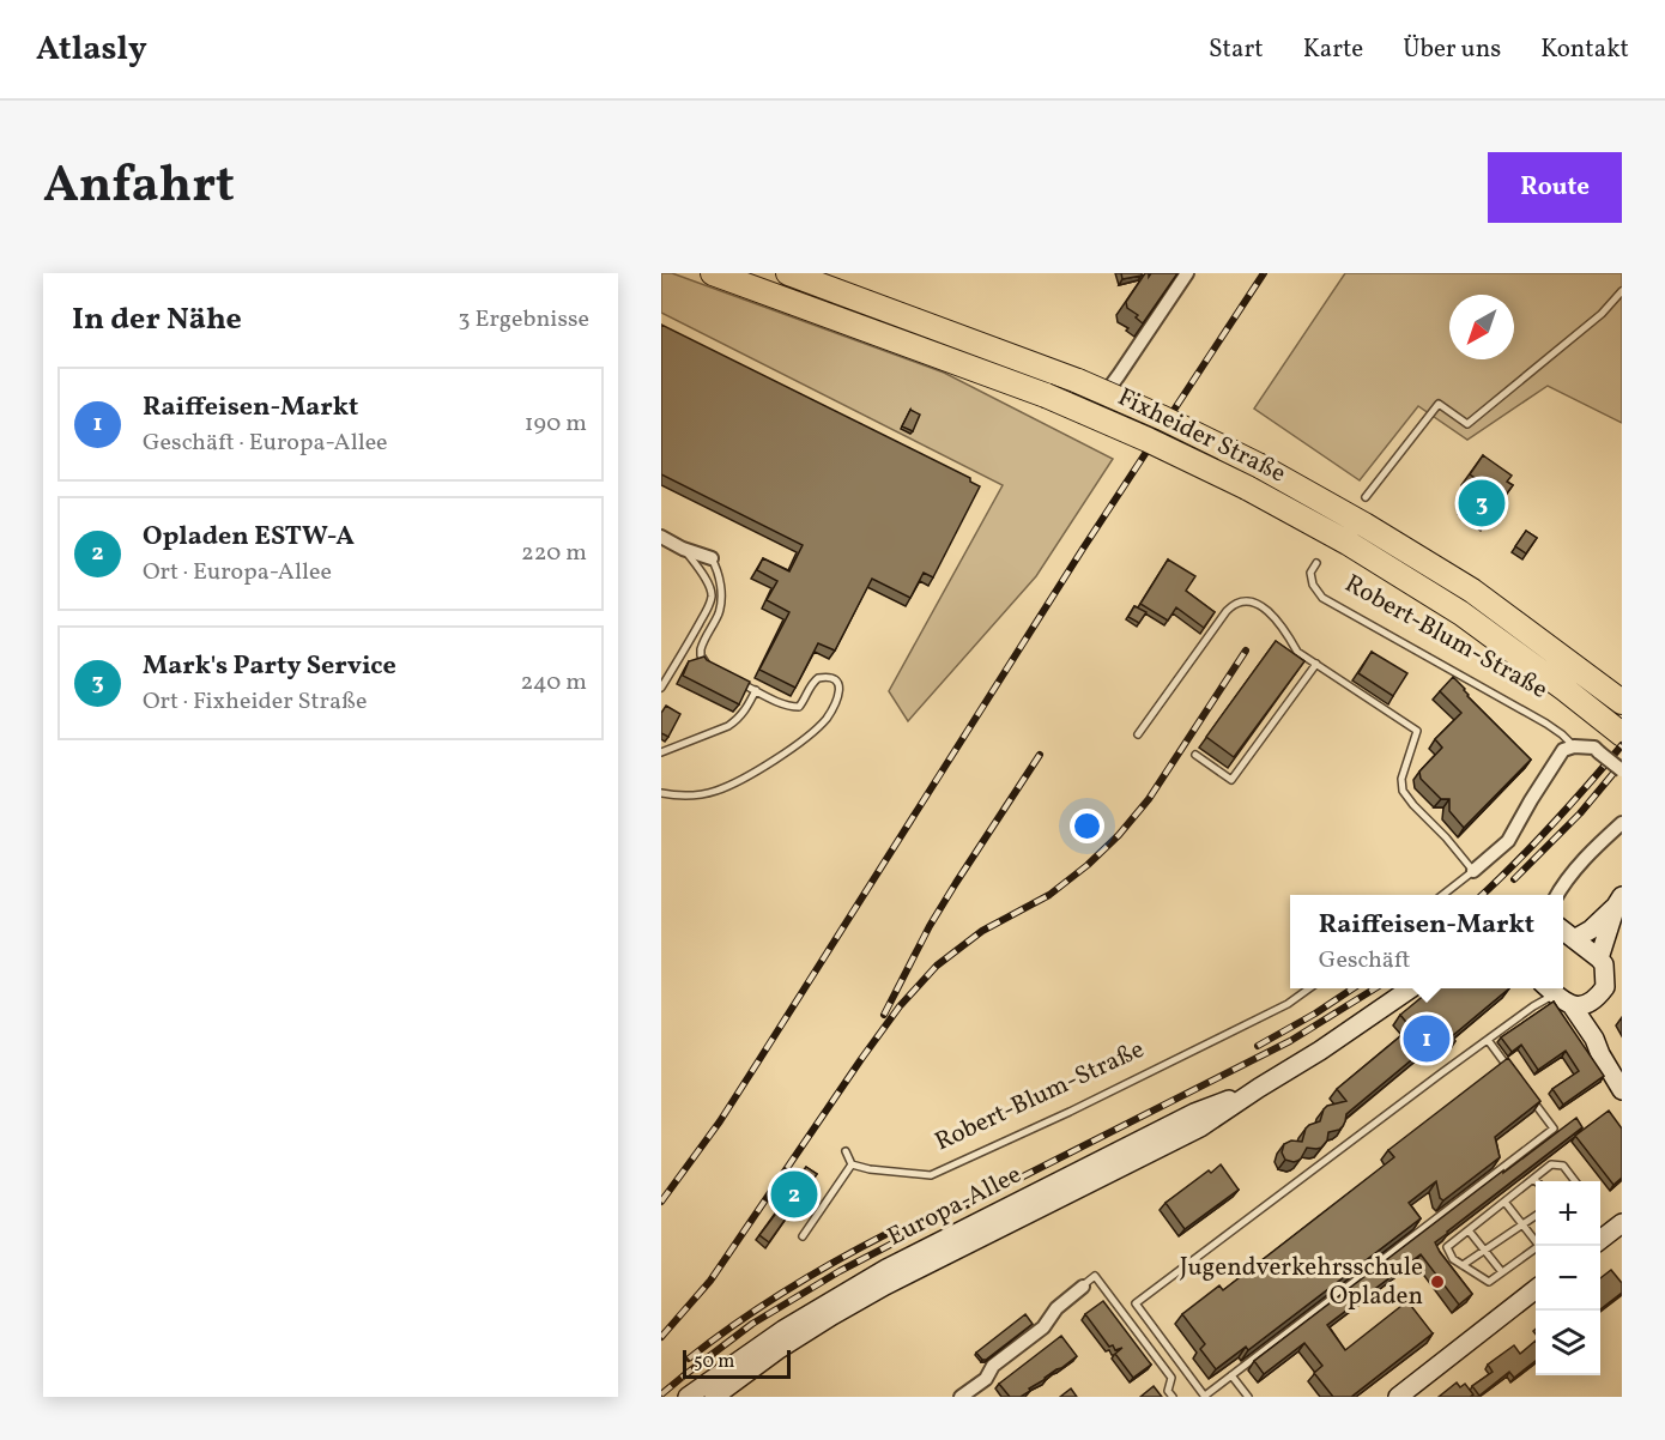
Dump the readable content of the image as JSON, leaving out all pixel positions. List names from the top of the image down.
{
  "streets": {
    "highway": ["Fixheider Straße"],
    "main road": ["Europa-Allee"],
    "street": ["Robert-Blum-Straße"]
  },
  "places": ["Jugendverkehrsschule Opladen"],
  "scale_bar": "50 m",
  "north": "bottom left",
  "page": {
    "header": "Atlasly",
    "nav": [
      "Start",
      "Karte",
      "Über uns",
      "Kontakt"
    ],
    "title": "Anfahrt",
    "buttons": "Route",
    "heading": ["In der Nähe", "3 Ergebnisse"],
    "list": [
      {
        "mark": "1",
        "name": "Raiffeisen-Markt",
        "note": "Geschäft · Europa-Allee",
        "value": "190 m"
      },
      {
        "mark": "2",
        "name": "Opladen ESTW-A",
        "note": "Ort · Europa-Allee",
        "value": "220 m"
      },
      {
        "mark": "3",
        "name": "Mark's Party Service",
        "note": "Ort · Fixheider Straße",
        "value": "240 m"
      }
    ],
    "pins": ["3", "1", "2"],
    "popup": ["Raiffeisen-Markt", "Geschäft"],
    "map_buttons": ["+", "−"],
    "scale": "50 m"
  }
}
